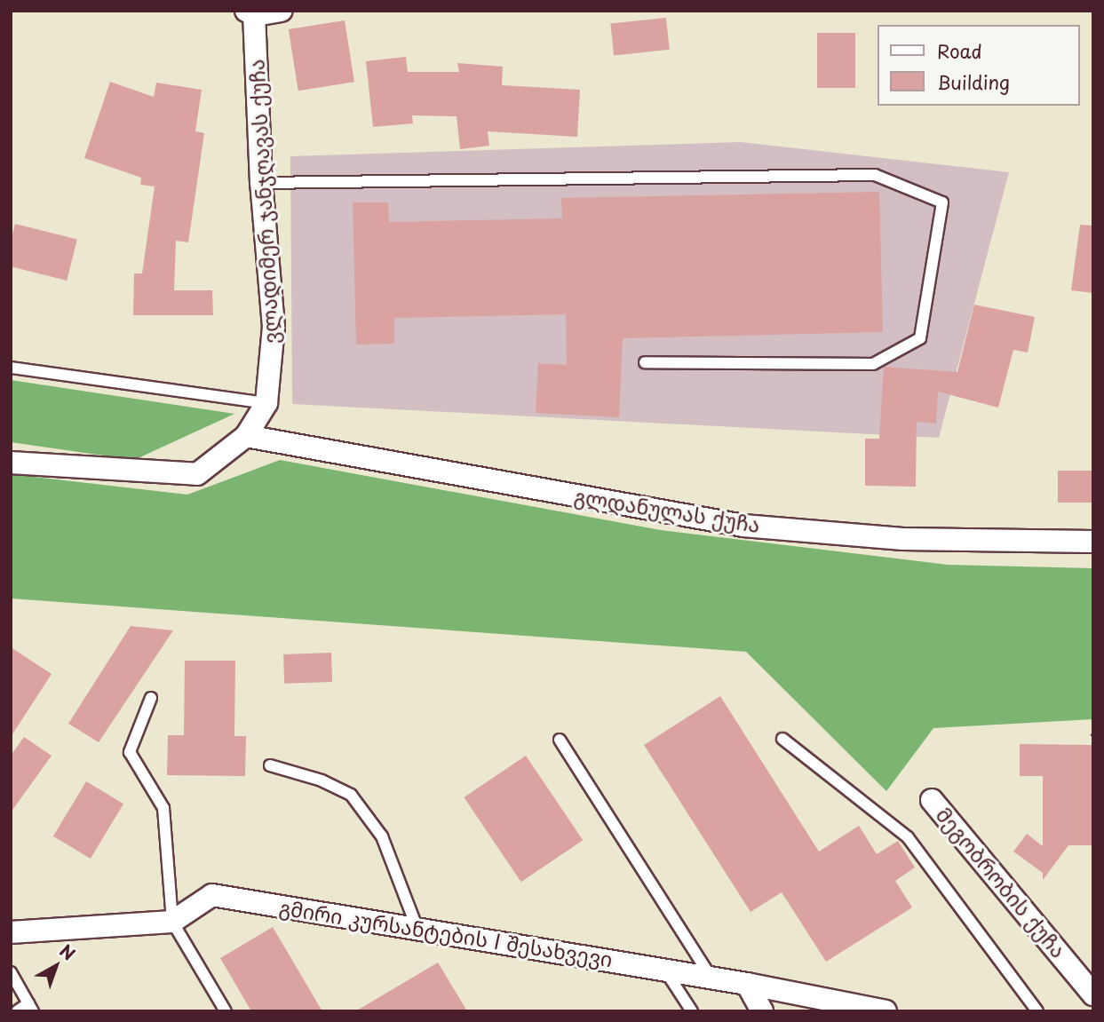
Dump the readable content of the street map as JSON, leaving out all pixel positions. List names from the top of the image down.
{
  "streets": {
    "street": [
      "ვლადიმერ ჯანჯღავას ქუჩა",
      "გლდანულას ქუჩა",
      "მეგობრობის ქუჩა",
      "გმირი კურსანტების I შესახვევი"
    ]
  },
  "crossings": [
    ["ვლადიმერ ჯანჯღავას ქუჩა", "გლდანულას ქუჩა"]
  ],
  "legend": ["Road", "Building"],
  "north": "top right"
}
